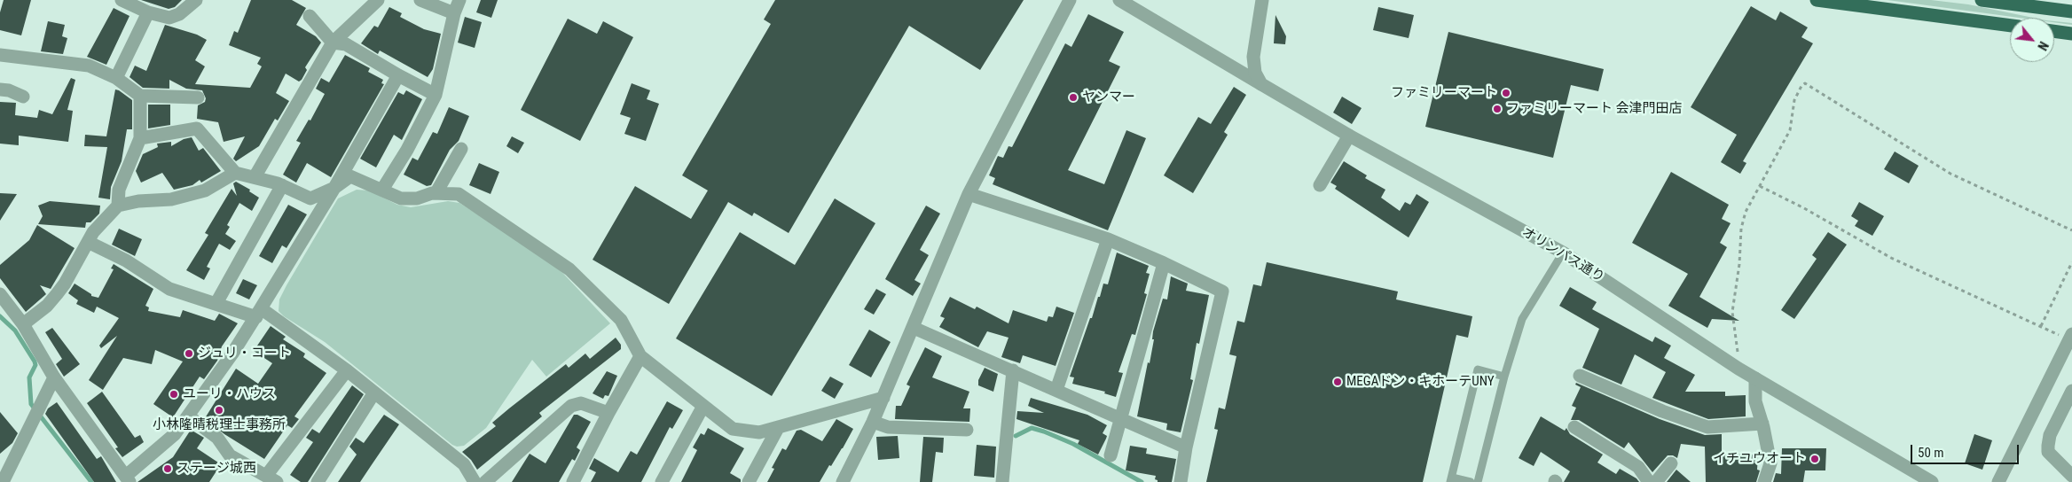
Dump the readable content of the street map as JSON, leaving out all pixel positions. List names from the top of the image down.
{
  "streets": {
    "street": ["オリンパス通り"]
  },
  "places": [
    "ファミリーマート",
    "ヤンマー",
    "ファミリーマート 会津門田店",
    "ジュリ・コート",
    "MEGAドン・キホーテUNY",
    "ユーリ・ハウス",
    "小林隆晴税理士事務所",
    "イチユウオート",
    "ステージ城西"
  ],
  "scale_bar": "50 m",
  "north": "bottom right"
}
